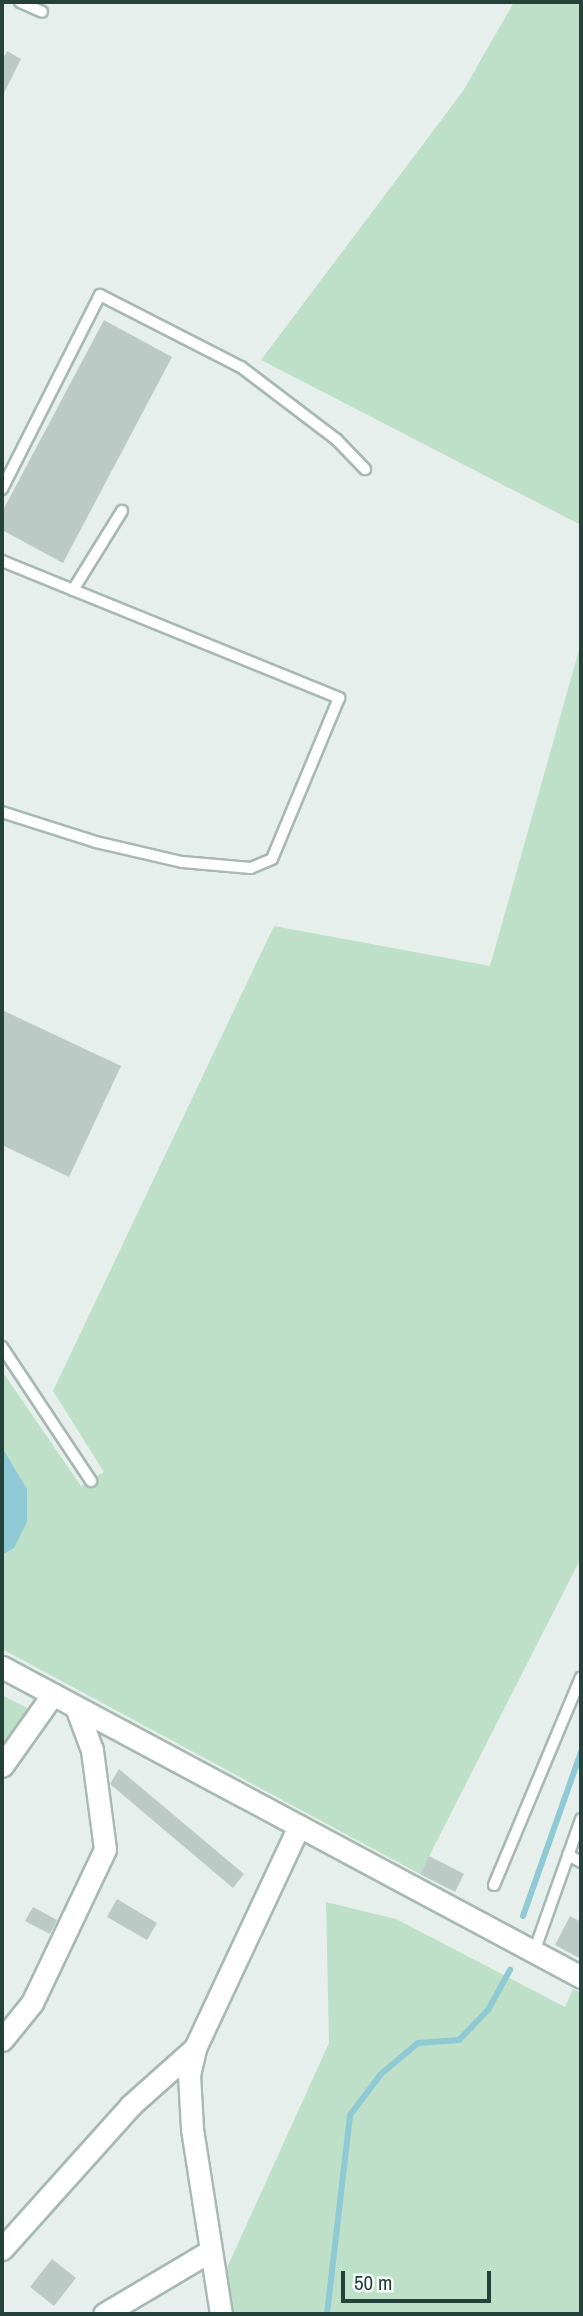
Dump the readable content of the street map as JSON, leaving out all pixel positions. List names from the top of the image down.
{
  "scale_bar": "50 m"
}
